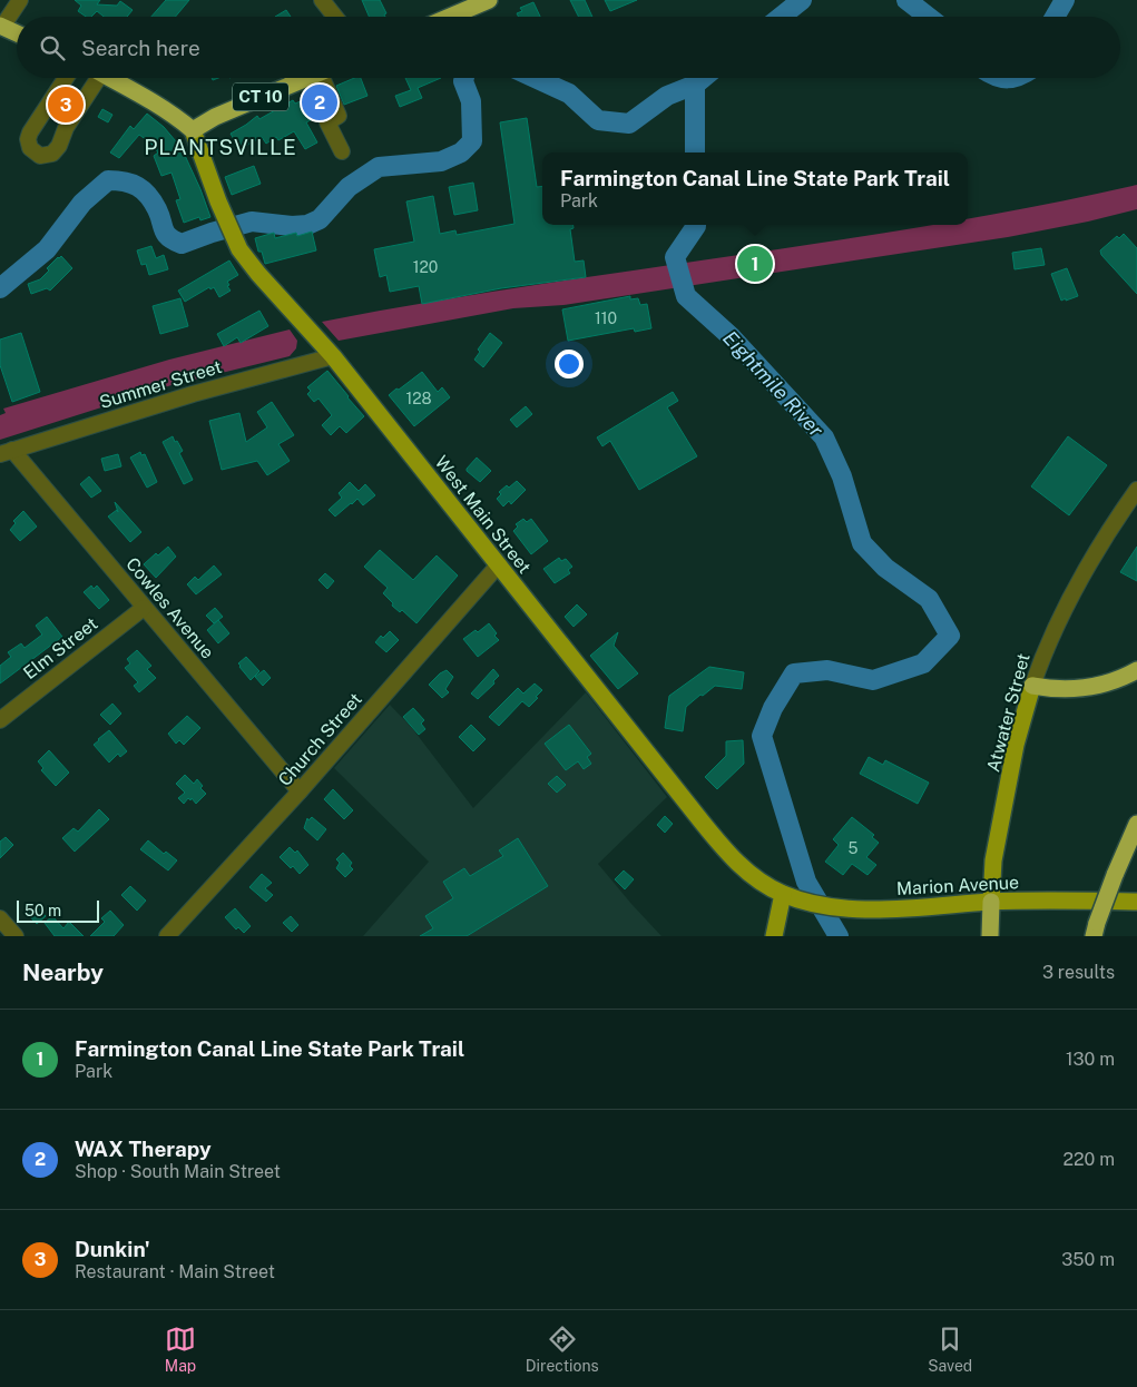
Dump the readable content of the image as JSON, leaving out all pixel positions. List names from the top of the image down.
{
  "streets": {
    "highway": ["CT 10"],
    "main road": ["West Main Street", "Atwater Street", "Marion Avenue"],
    "street": [
      "Summer Street",
      "Cowles Avenue",
      "Elm Street",
      "Church Street"
    ]
  },
  "crossings": [
    ["CT 10", "West Main Street"],
    ["Summer Street", "West Main Street"],
    ["Summer Street", "Cowles Avenue"],
    ["West Main Street", "Church Street"],
    ["West Main Street", "Marion Avenue"],
    ["Cowles Avenue", "Elm Street"],
    ["Cowles Avenue", "Church Street"],
    ["Atwater Street", "Marion Avenue"]
  ],
  "districts": ["PLANTSVILLE"],
  "water": ["Eightmile River"],
  "house_numbers": [
    "120",
    "110",
    "128",
    "5"
  ],
  "scale_bar": "50 m",
  "page": {
    "search": "Search here",
    "pins": ["2", "3", "1"],
    "popup": ["Farmington Canal Line State Park Trail", "Park"],
    "scale": "50 m",
    "heading": ["Nearby", "3 results"],
    "list": [
      {
        "mark": "1",
        "name": "Farmington Canal Line State Park Trail",
        "note": "Park",
        "value": "130 m"
      },
      {
        "mark": "2",
        "name": "WAX Therapy",
        "note": "Shop · South Main Street",
        "value": "220 m"
      },
      {
        "mark": "3",
        "name": "Dunkin'",
        "note": "Restaurant · Main Street",
        "value": "350 m"
      }
    ],
    "nav": ["Map", "Directions", "Saved"]
  }
}
